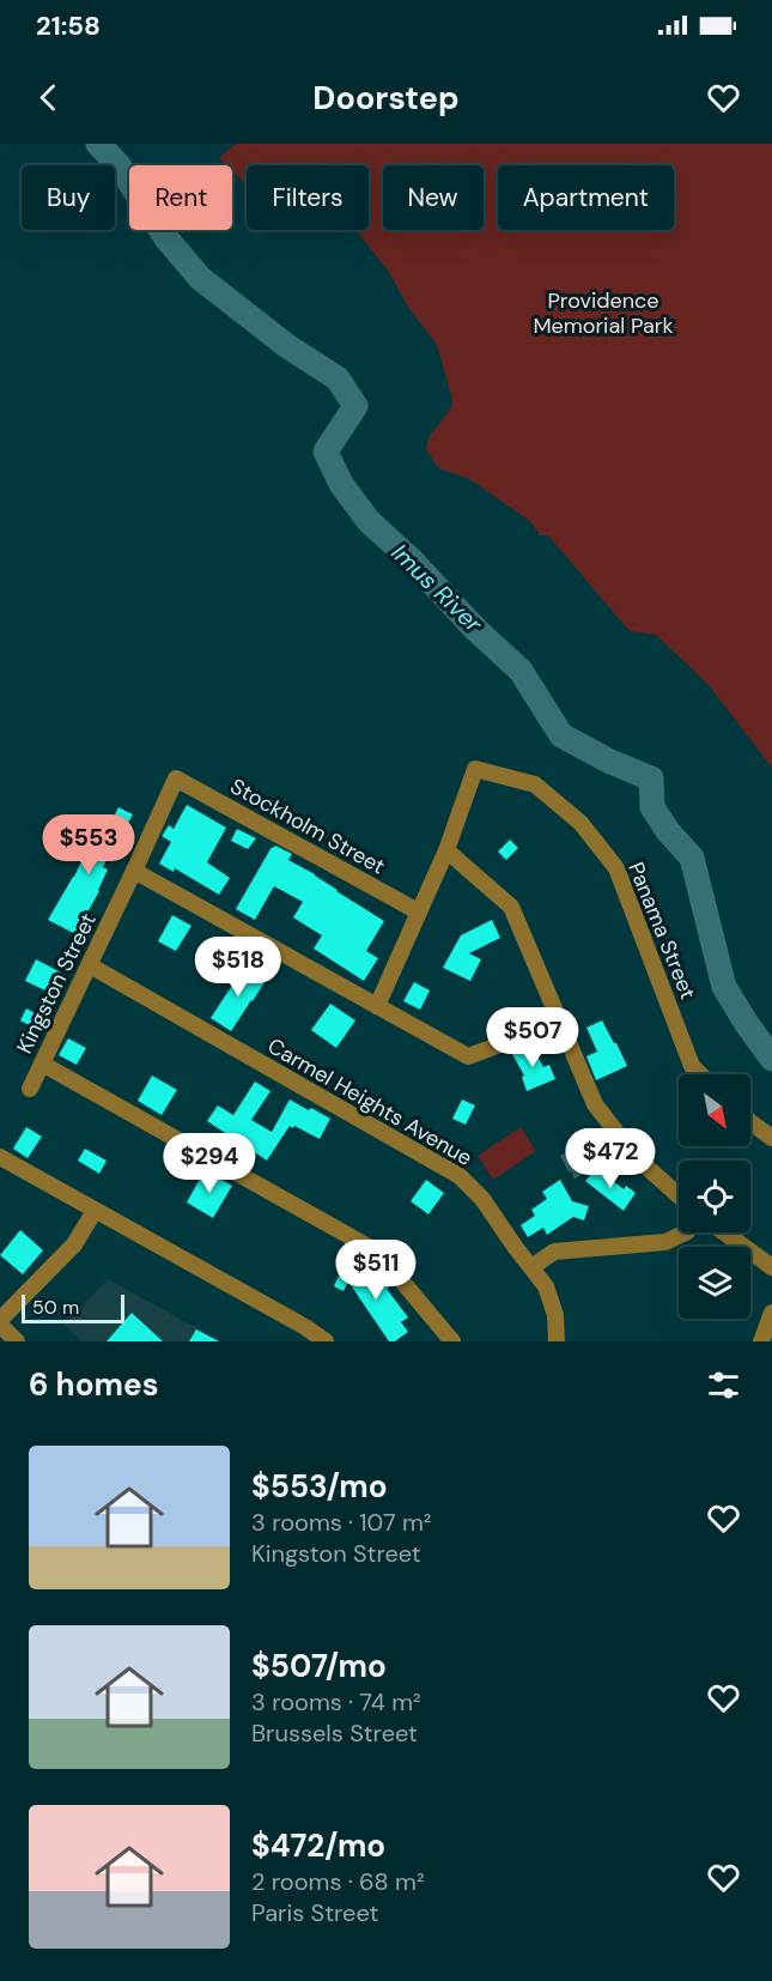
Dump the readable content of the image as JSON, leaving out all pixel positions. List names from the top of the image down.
{
  "streets": {
    "street": [
      "Stockholm Street",
      "Panama Street",
      "Kingston Street",
      "Carmel Heights Avenue"
    ]
  },
  "crossings": [
    ["Stockholm Street", "Kingston Street"],
    ["Kingston Street", "Carmel Heights Avenue"]
  ],
  "water": ["Imus River"],
  "parks": ["Providence Memorial Park"],
  "scale_bar": "50 m",
  "north": "bottom right",
  "page": {
    "status": "21:58",
    "header": "Doorstep",
    "chip": [
      "Buy",
      "Rent",
      "Filters",
      "New",
      "Apartment"
    ],
    "price": [
      "$553",
      "$518",
      "$507",
      "$472",
      "$294",
      "$511"
    ],
    "scale": "50 m",
    "heading": "6 homes",
    "list": [
      {
        "name": "$553/mo",
        "note": "3 rooms · 107 m² · Kingston Street"
      },
      {
        "name": "$507/mo",
        "note": "3 rooms · 74 m² · Brussels Street"
      },
      {
        "name": "$472/mo",
        "note": "2 rooms · 68 m² · Paris Street"
      }
    ]
  }
}
